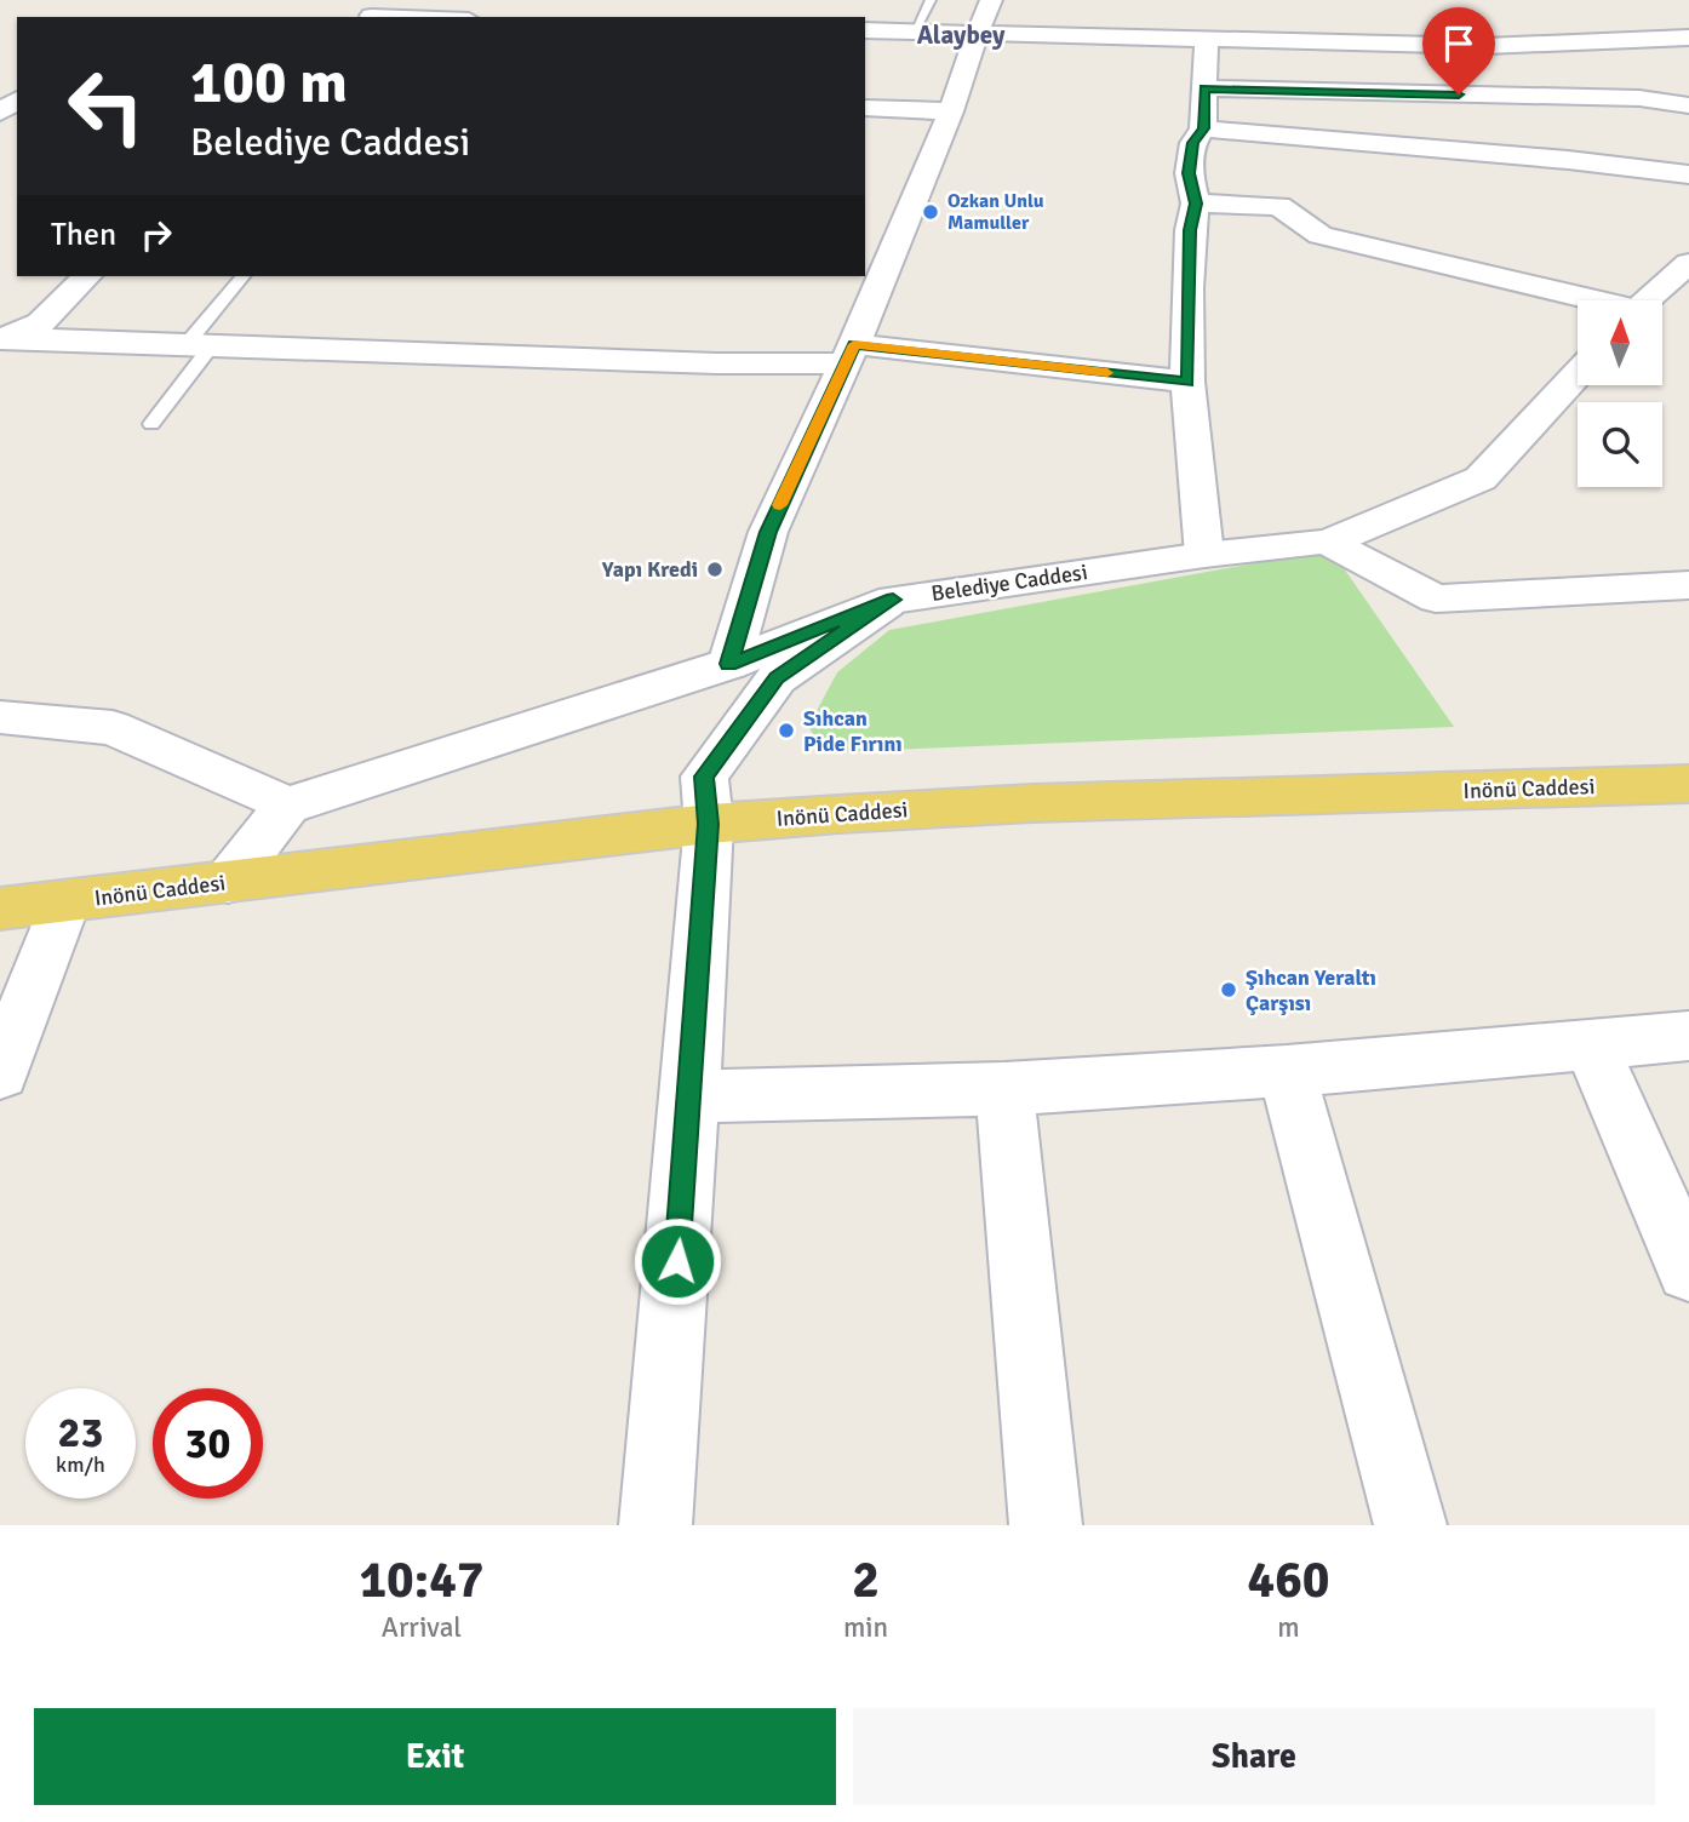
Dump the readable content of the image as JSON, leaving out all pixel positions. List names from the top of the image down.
{
  "streets": {
    "main road": ["Inönü Caddesi"],
    "street": ["Belediye Caddesi"]
  },
  "districts": ["Alaybey"],
  "places": [
    "Ozkan Unlu Mamuller",
    "Yapı Kredi",
    "Sıhcan Pide Fırını",
    "Şıhcan Yeraltı Çarşısı"
  ],
  "north": "top",
  "page": {
    "turn": ["100 m", "Belediye Caddesi"],
    "then": "Then",
    "speed": "23 km/h",
    "limit": "30",
    "eta": [
      "10:47",
      "Arrival",
      "2",
      "min",
      "460",
      "m"
    ],
    "buttons": ["Exit", "Share"]
  }
}
